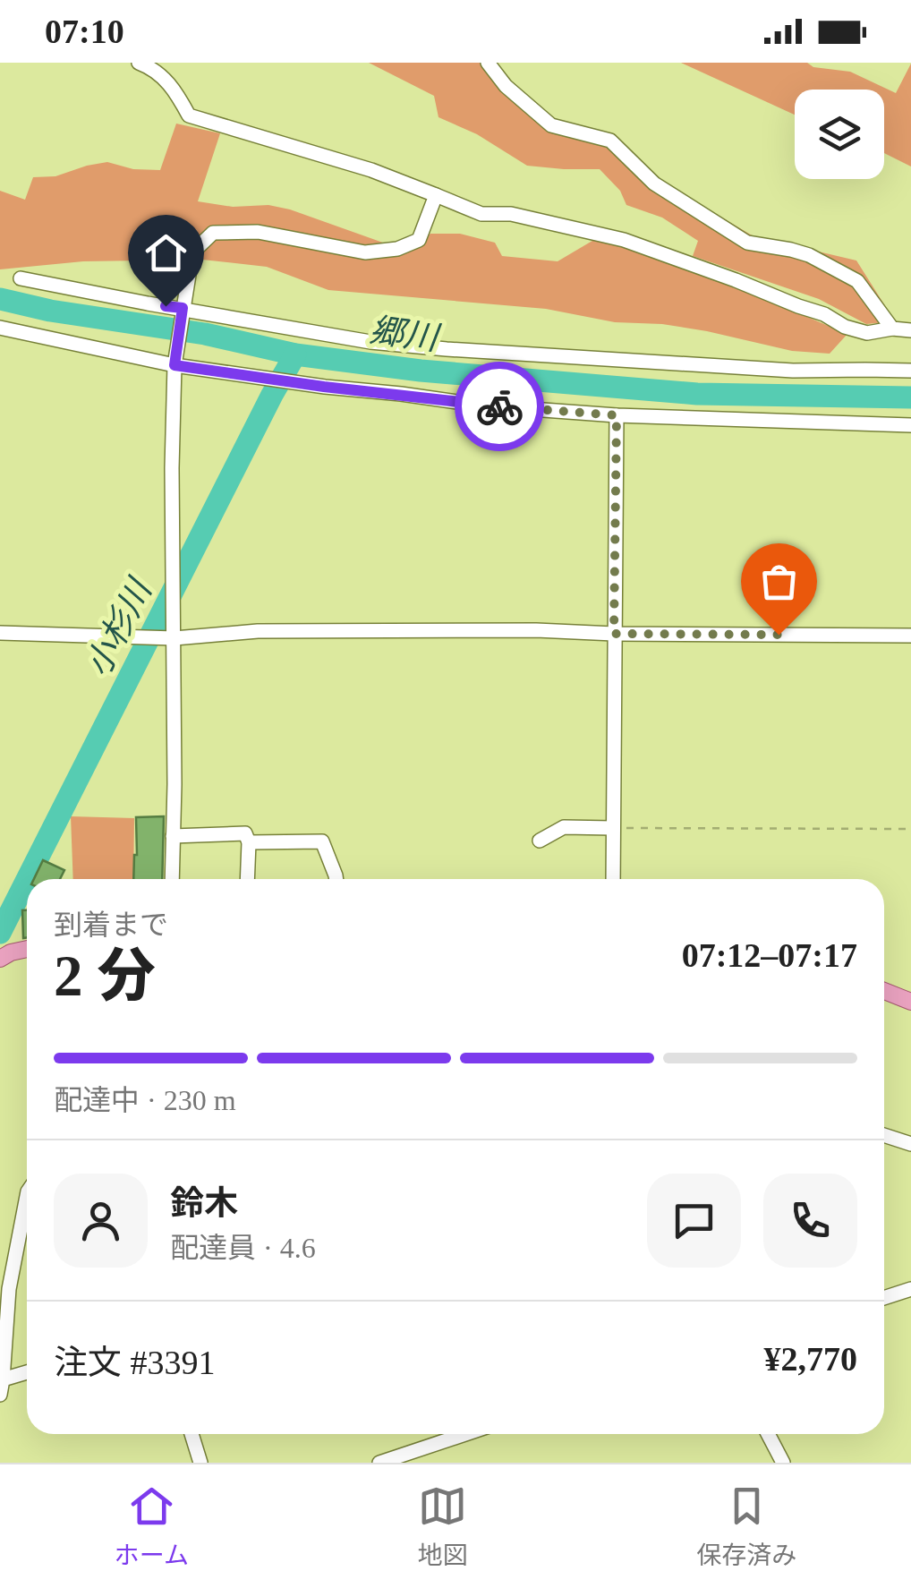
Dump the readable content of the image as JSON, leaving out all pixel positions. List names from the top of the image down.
{
  "water": ["郷川", "小杉川"],
  "page": {
    "status": "07:10",
    "heading": ["2 分", "到着まで", "07:12–07:17"],
    "panel": [
      "鈴木",
      "配達員 · 4.6",
      "注文 #3391",
      "¥2,770"
    ],
    "bar": "配達中 · 230 m",
    "tabs": ["ホーム", "地図", "保存済み"]
  }
}
